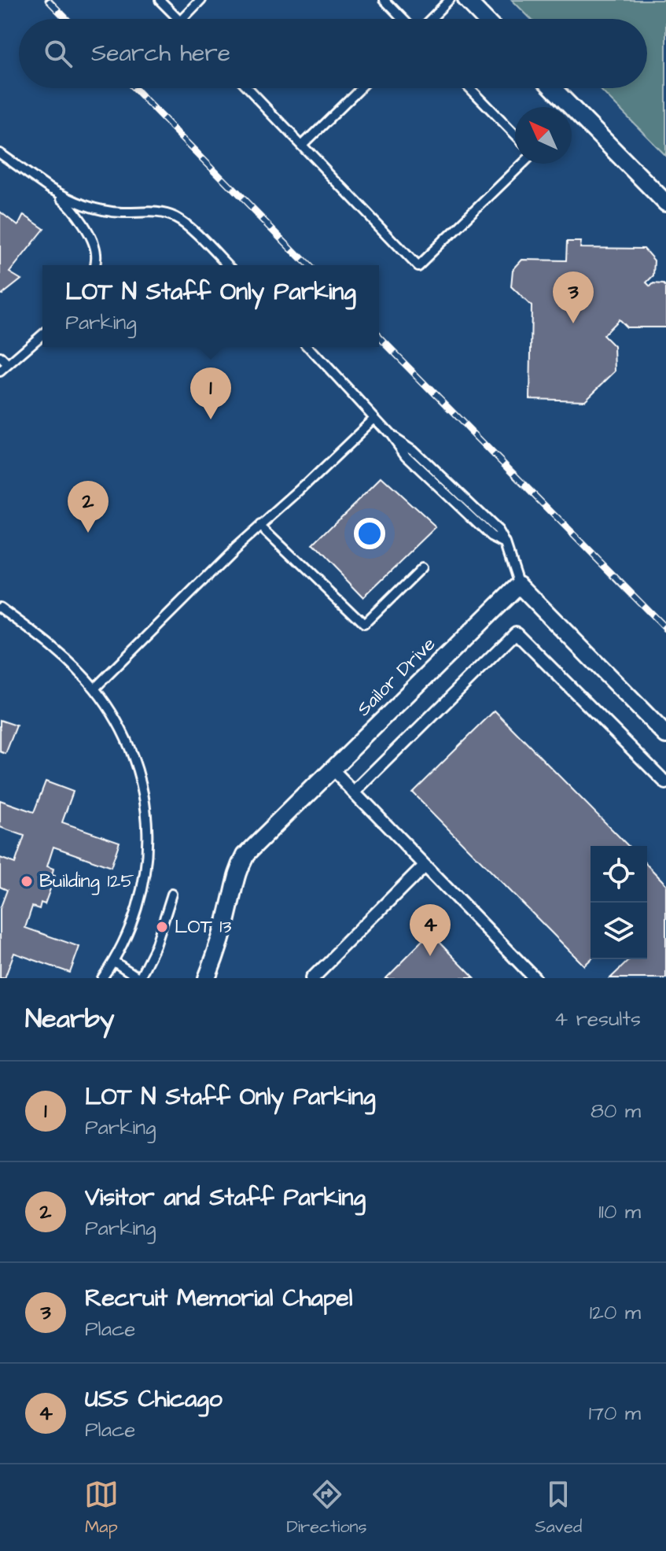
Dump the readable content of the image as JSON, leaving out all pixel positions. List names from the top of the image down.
{
  "streets": {
    "street": ["Sailor Drive"]
  },
  "places": ["Building 125", "LOT 13"],
  "north": "top left",
  "page": {
    "search": "Search here",
    "popup": ["LOT N Staff Only Parking", "Parking"],
    "pins": [
      "3",
      "1",
      "2",
      "4"
    ],
    "heading": ["Nearby", "4 results"],
    "list": [
      {
        "mark": "1",
        "name": "LOT N Staff Only Parking",
        "note": "Parking",
        "value": "80 m"
      },
      {
        "mark": "2",
        "name": "Visitor and Staff Parking",
        "note": "Parking",
        "value": "110 m"
      },
      {
        "mark": "3",
        "name": "Recruit Memorial Chapel",
        "note": "Place",
        "value": "120 m"
      },
      {
        "mark": "4",
        "name": "USS Chicago",
        "note": "Place",
        "value": "170 m"
      }
    ],
    "nav": ["Map", "Directions", "Saved"]
  }
}
